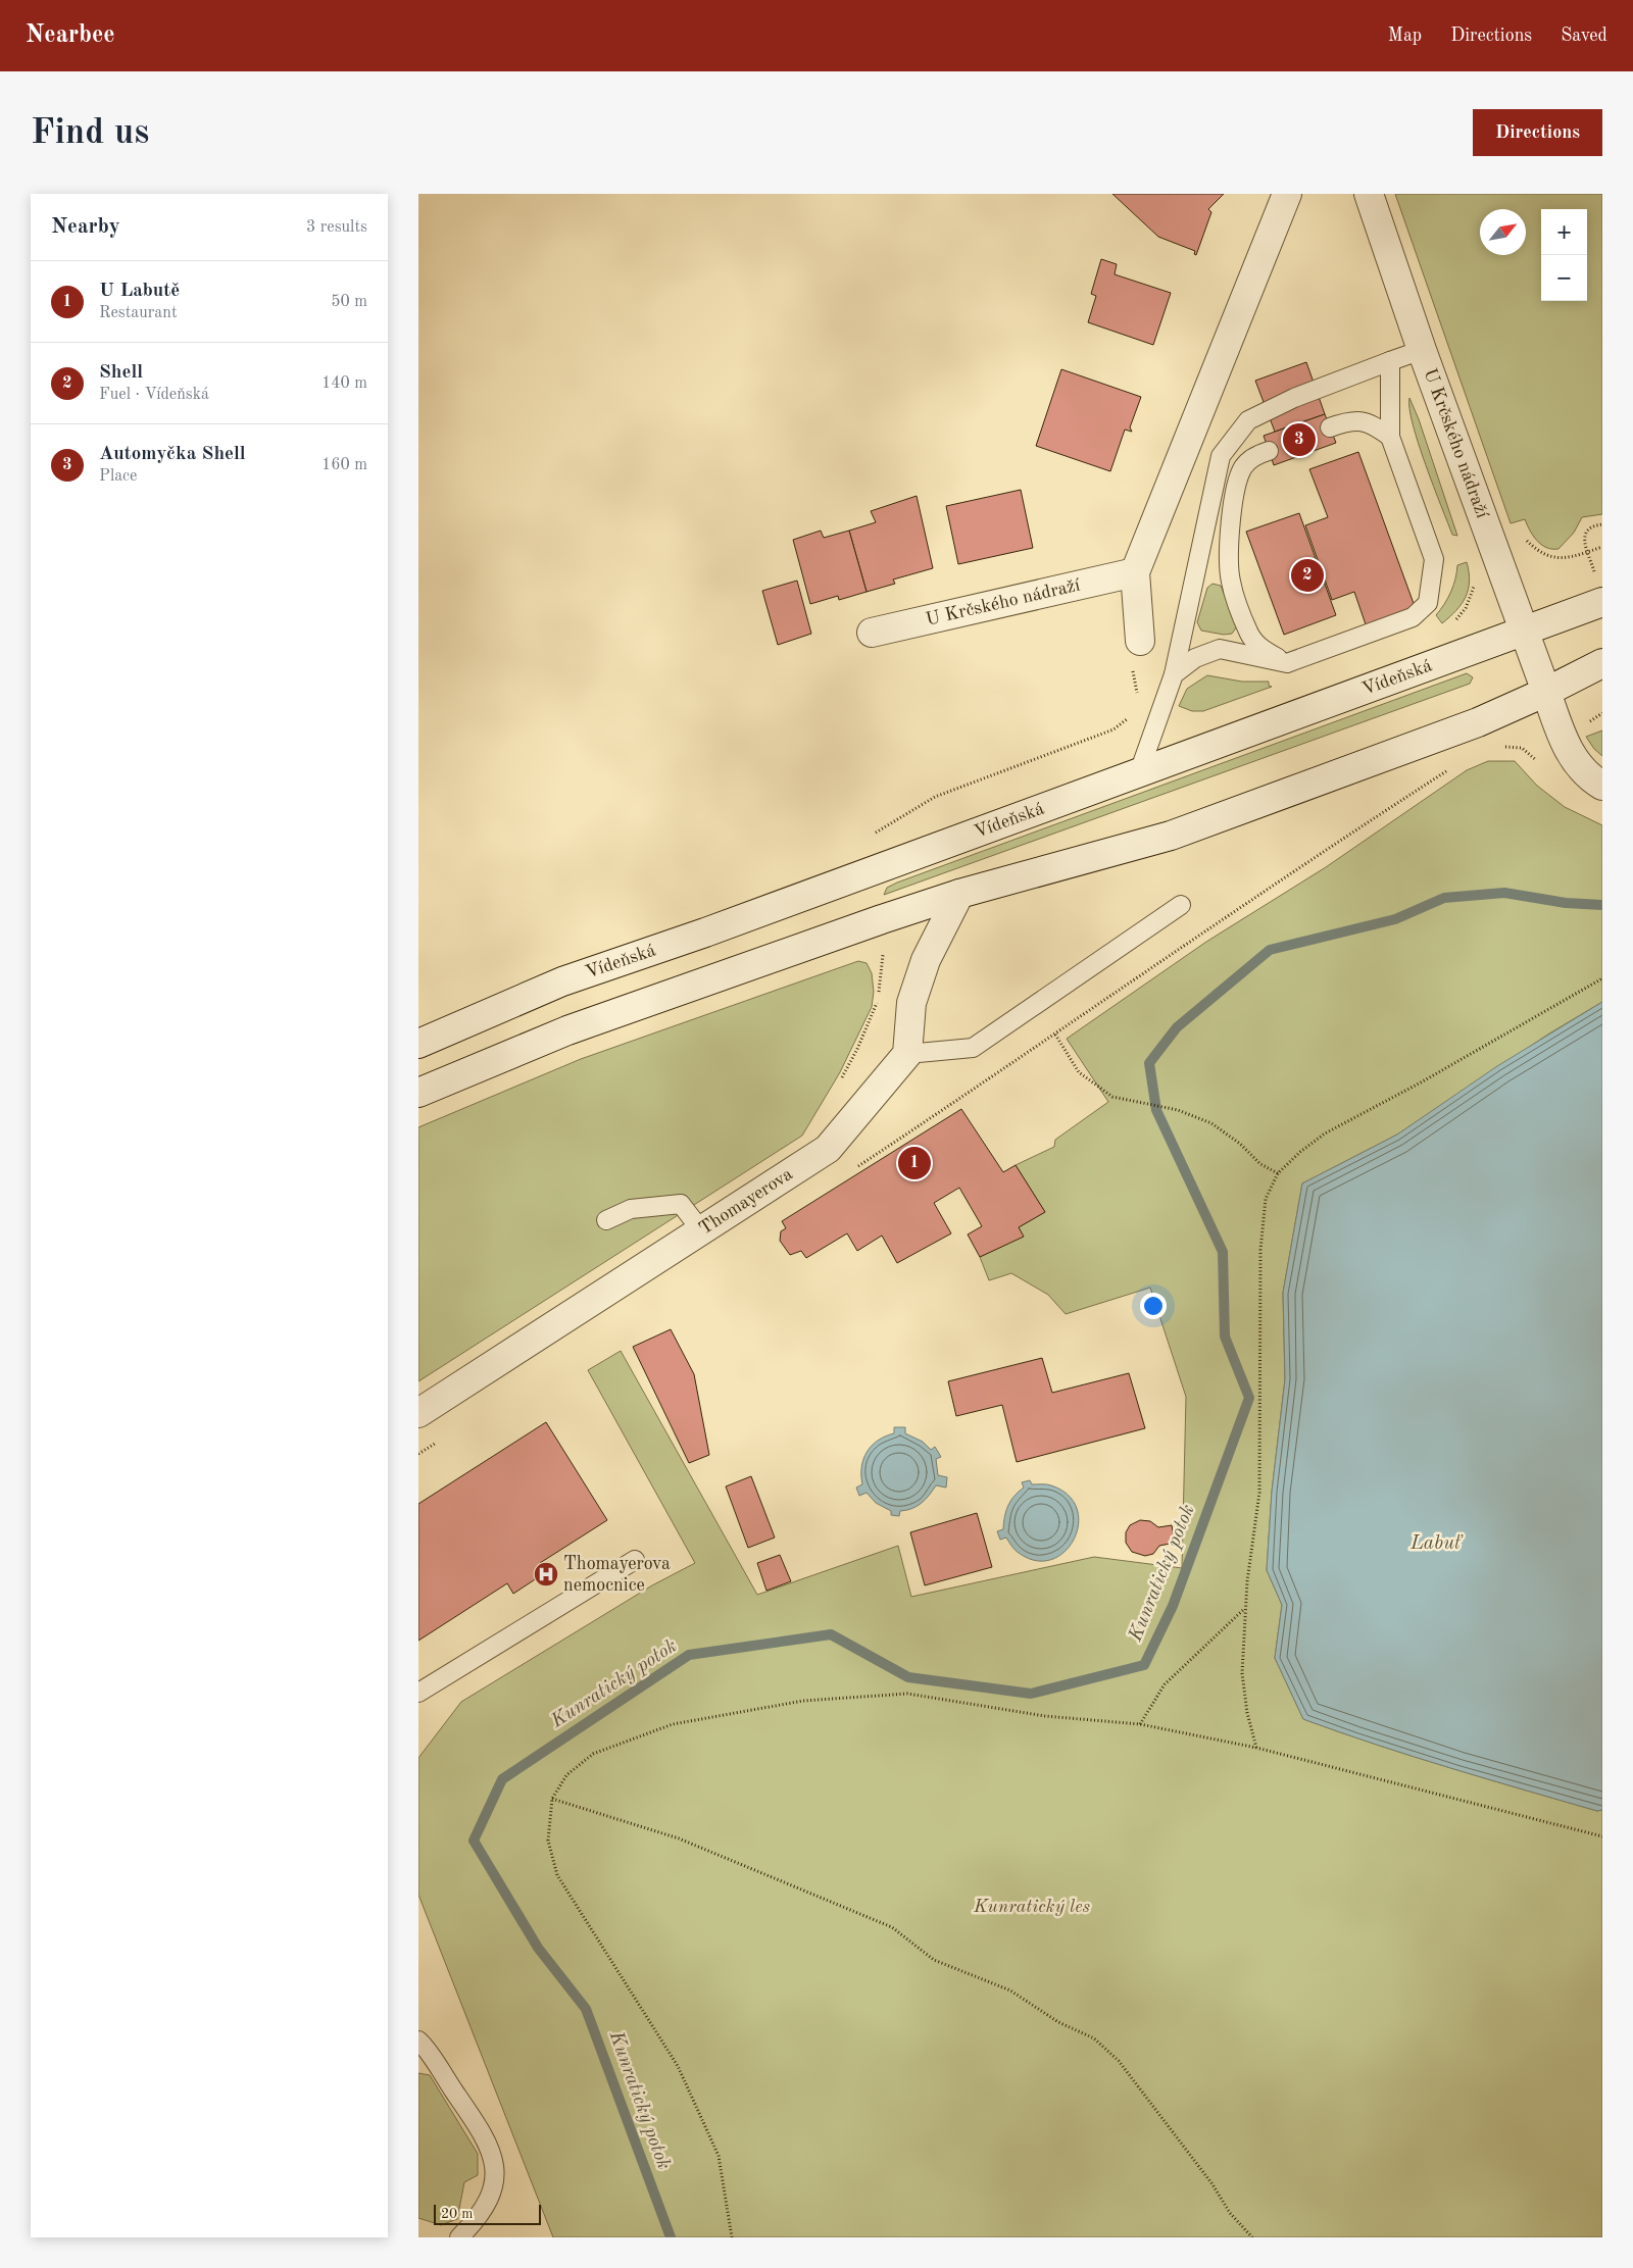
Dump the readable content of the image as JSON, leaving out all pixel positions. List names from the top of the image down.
{
  "streets": {
    "main road": ["U Krčského nádraží", "Vídeňská", "Thomayerova"]
  },
  "crossings": [
    ["U Krčského nádraží", "Vídeňská"]
  ],
  "water": ["Labuť", "Kunratický potok"],
  "parks": ["Kunratický les"],
  "places": {
    "hospital": ["Thomayerova nemocnice"]
  },
  "scale_bar": "20 m",
  "north": "top right",
  "page": {
    "header": "Nearbee",
    "nav": ["Map", "Directions", "Saved"],
    "buttons": "Directions",
    "title": "Find us",
    "heading": ["Nearby", "3 results"],
    "map_buttons": ["+", "−"],
    "list": [
      {
        "mark": "1",
        "name": "U Labutě",
        "note": "Restaurant",
        "value": "50 m"
      },
      {
        "mark": "2",
        "name": "Shell",
        "note": "Fuel · Vídeňská",
        "value": "140 m"
      },
      {
        "mark": "3",
        "name": "Automyčka Shell",
        "note": "Place",
        "value": "160 m"
      }
    ],
    "pins": ["3", "2", "1"],
    "scale": "20 m"
  }
}
